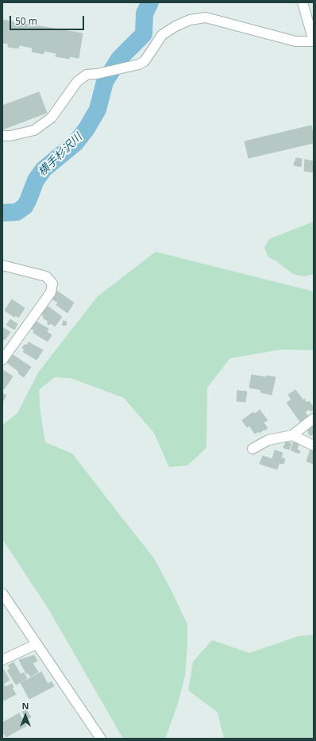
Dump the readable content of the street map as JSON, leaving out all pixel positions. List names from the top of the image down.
{
  "water": ["横手杉沢川"],
  "scale_bar": "50 m",
  "north": "top"
}
